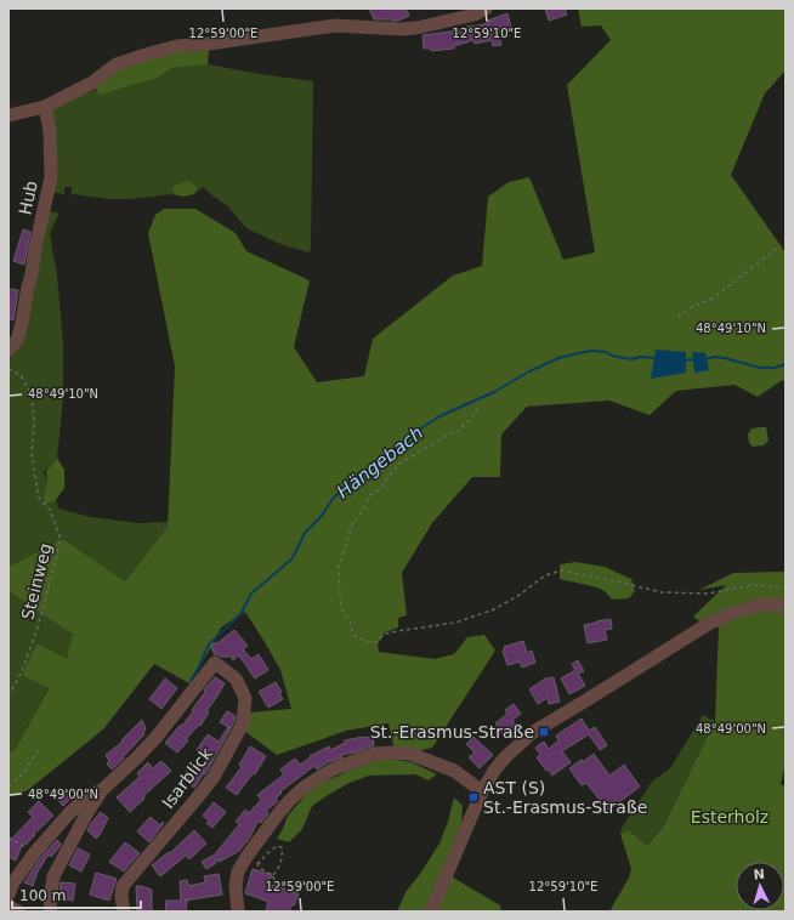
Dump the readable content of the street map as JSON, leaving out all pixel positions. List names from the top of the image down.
{
  "streets": {
    "street": ["Hub", "Isarblick"],
    "path": ["Steinweg"]
  },
  "water": ["Hängebach"],
  "parks": ["Esterholz"],
  "places": {
    "transit": ["St.-Erasmus-Straße", "AST (S) St.-Erasmus-Straße"]
  },
  "scale_bar": "100 m",
  "north": "top",
  "coordinates": [
    "12°59'00\"E",
    "12°59'10\"E",
    "48°49'10\"N",
    "48°49'00\"N"
  ]
}
